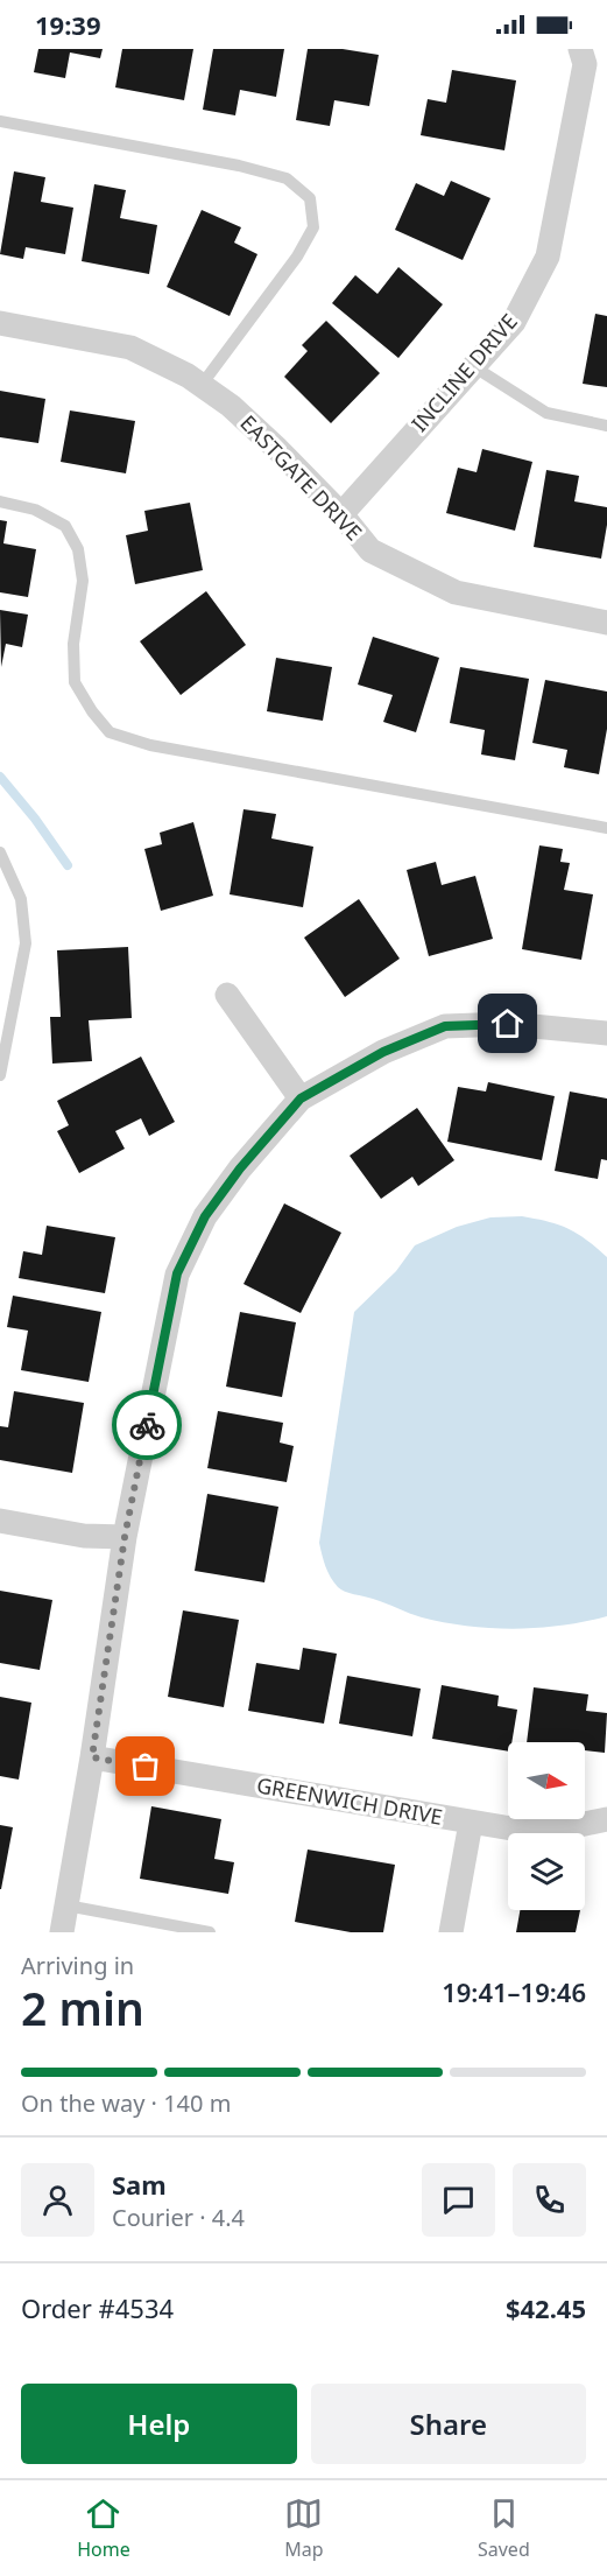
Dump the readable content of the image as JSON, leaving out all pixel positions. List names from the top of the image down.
{
  "streets": {
    "street": ["INCLINE DRIVE", "EASTGATE DRIVE", "GREENWICH DRIVE"]
  },
  "crossings": [
    ["INCLINE DRIVE", "EASTGATE DRIVE"]
  ],
  "north": "right",
  "page": {
    "status": "19:39",
    "heading": ["2 min", "Arriving in", "19:41–19:46"],
    "panel": [
      "Sam",
      "Courier · 4.4",
      "Order #4534",
      "$42.45"
    ],
    "bar": "On the way · 140 m",
    "buttons": ["Help", "Share"],
    "tabs": ["Home", "Map", "Saved"]
  }
}
